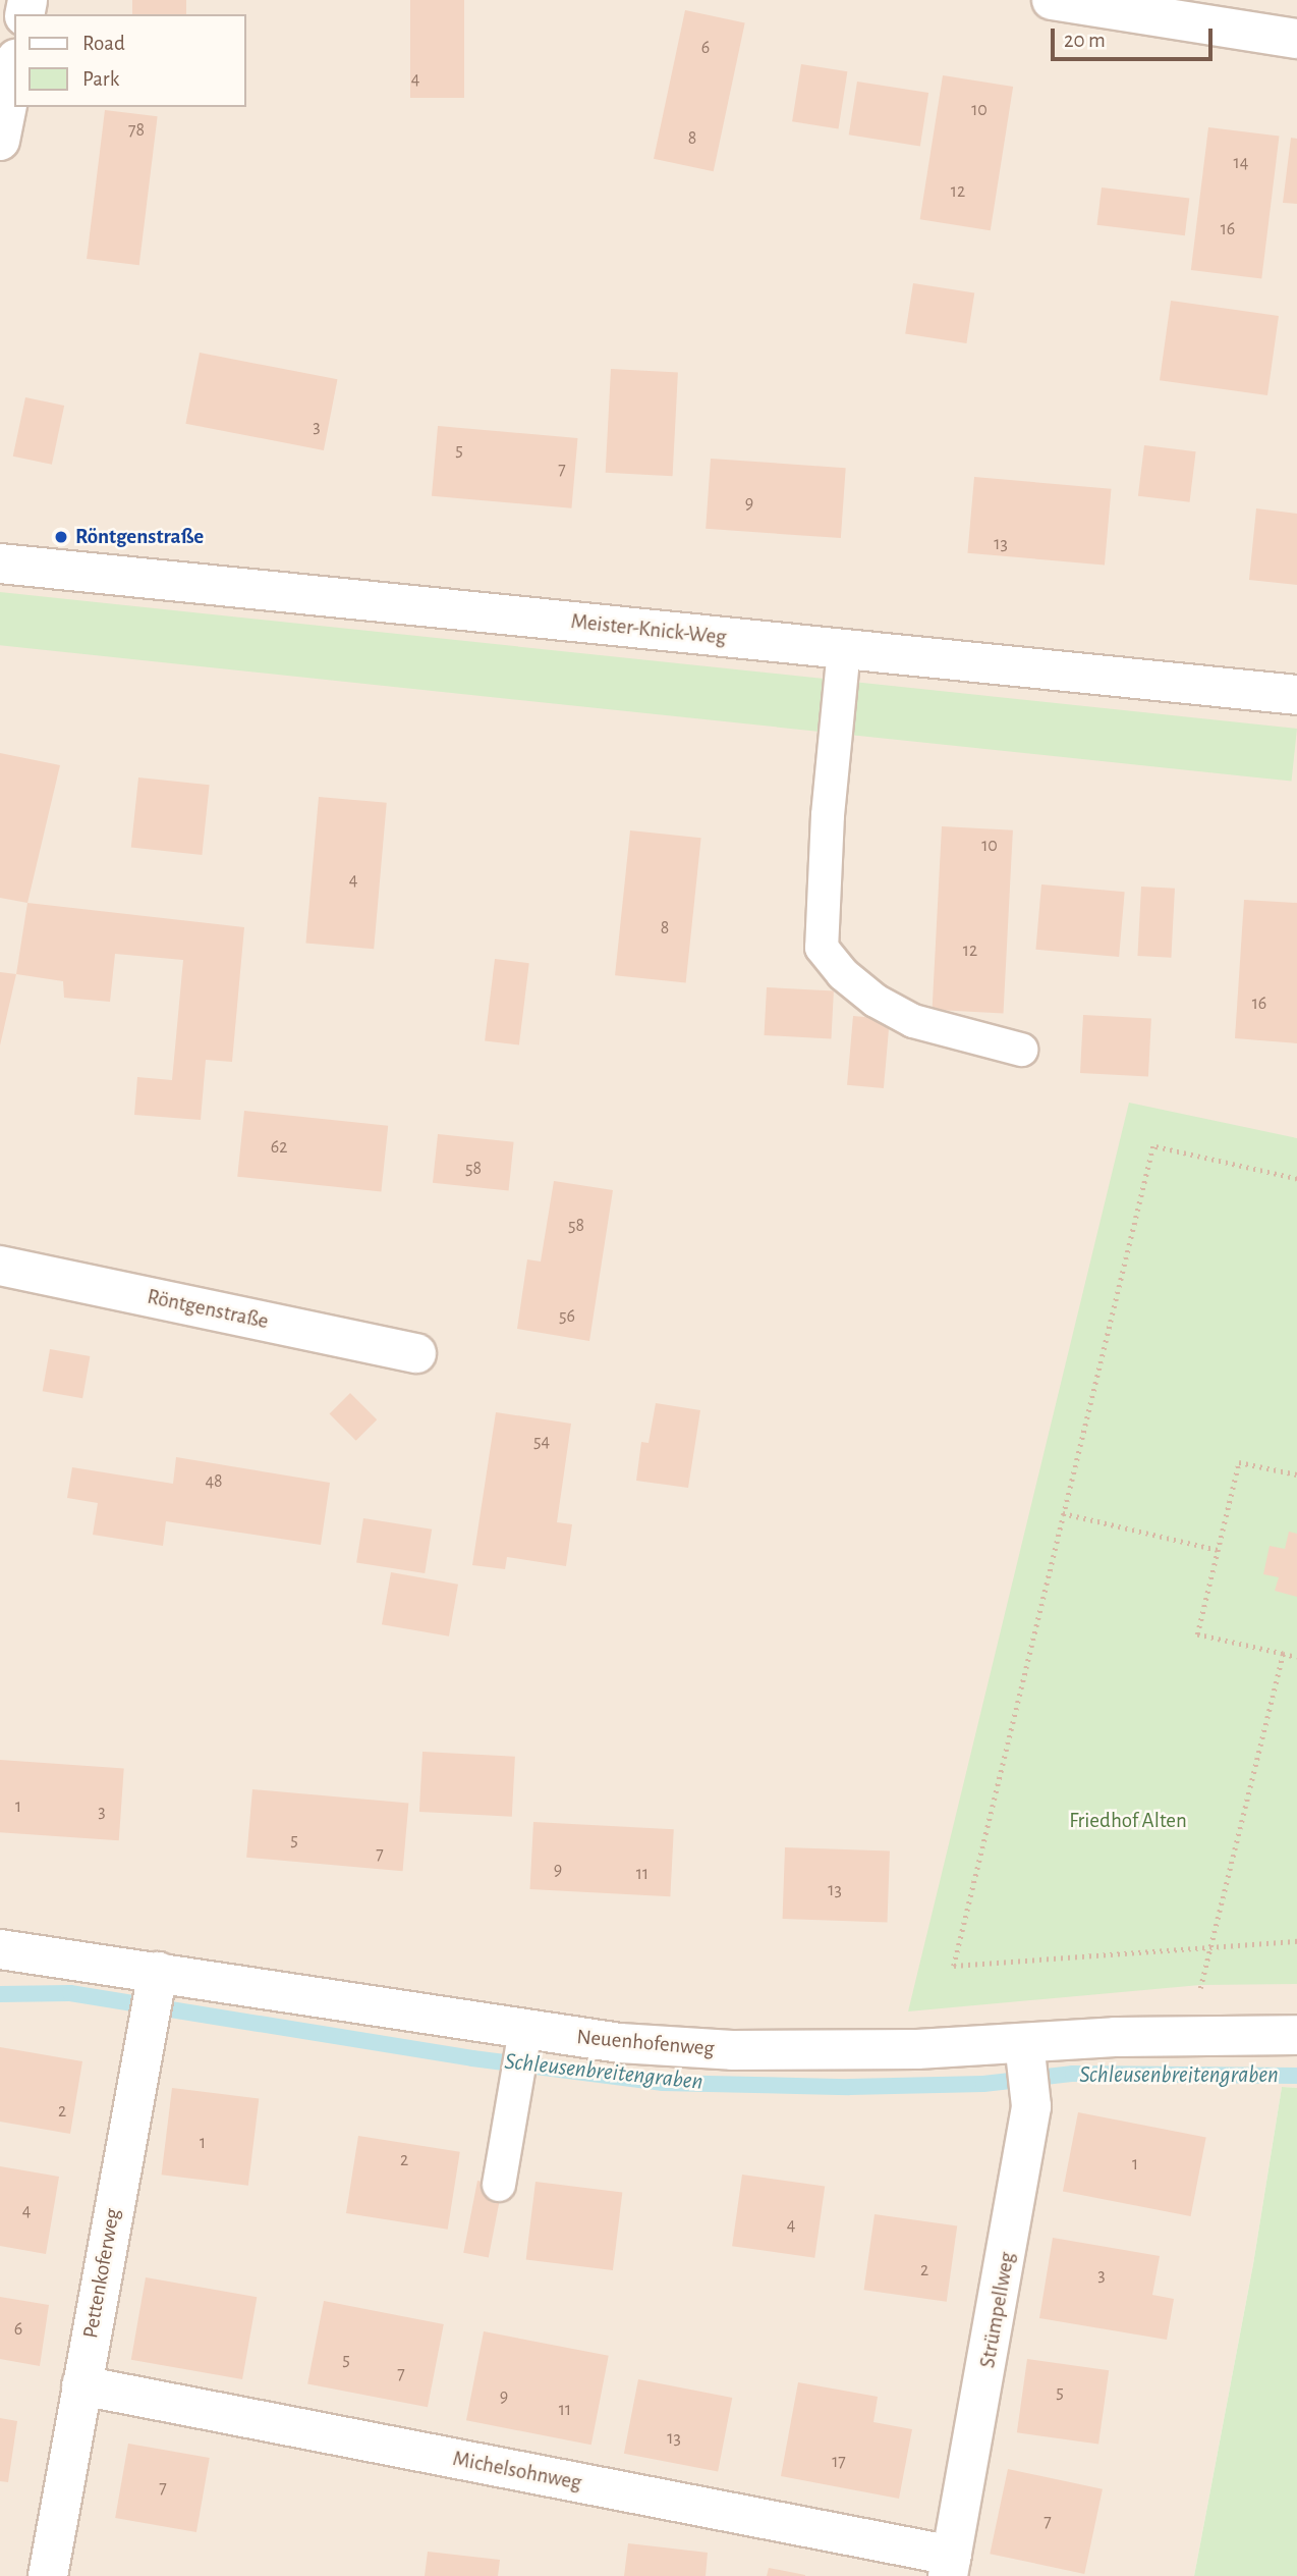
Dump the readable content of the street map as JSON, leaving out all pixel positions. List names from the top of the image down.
{
  "streets": {
    "street": [
      "Meister-Knick-Weg",
      "Röntgenstraße",
      "Neuenhofenweg",
      "Pettenkoferweg",
      "Strümpellweg",
      "Michelsohnweg"
    ]
  },
  "crossings": [
    ["Neuenhofenweg", "Pettenkoferweg"],
    ["Neuenhofenweg", "Strümpellweg"],
    ["Pettenkoferweg", "Michelsohnweg"],
    ["Strümpellweg", "Michelsohnweg"]
  ],
  "water": ["Schleusenbreitengraben"],
  "parks": ["Friedhof Alten"],
  "places": ["Röntgenstraße"],
  "house_numbers": [
    "6",
    "4",
    "10",
    "78",
    "8",
    "14",
    "12",
    "16",
    "3",
    "5",
    "7",
    "9",
    "13",
    "10",
    "4",
    "8",
    "12",
    "16",
    "62",
    "58",
    "58",
    "56",
    "54",
    "48",
    "1",
    "3",
    "5",
    "7",
    "9",
    "11",
    "13",
    "2",
    "1",
    "2",
    "1",
    "4",
    "4",
    "2",
    "3",
    "6",
    "5",
    "7",
    "5",
    "9",
    "11",
    "13",
    "17",
    "7",
    "7"
  ],
  "legend": ["Road", "Park"],
  "scale_bar": "20 m"
}
